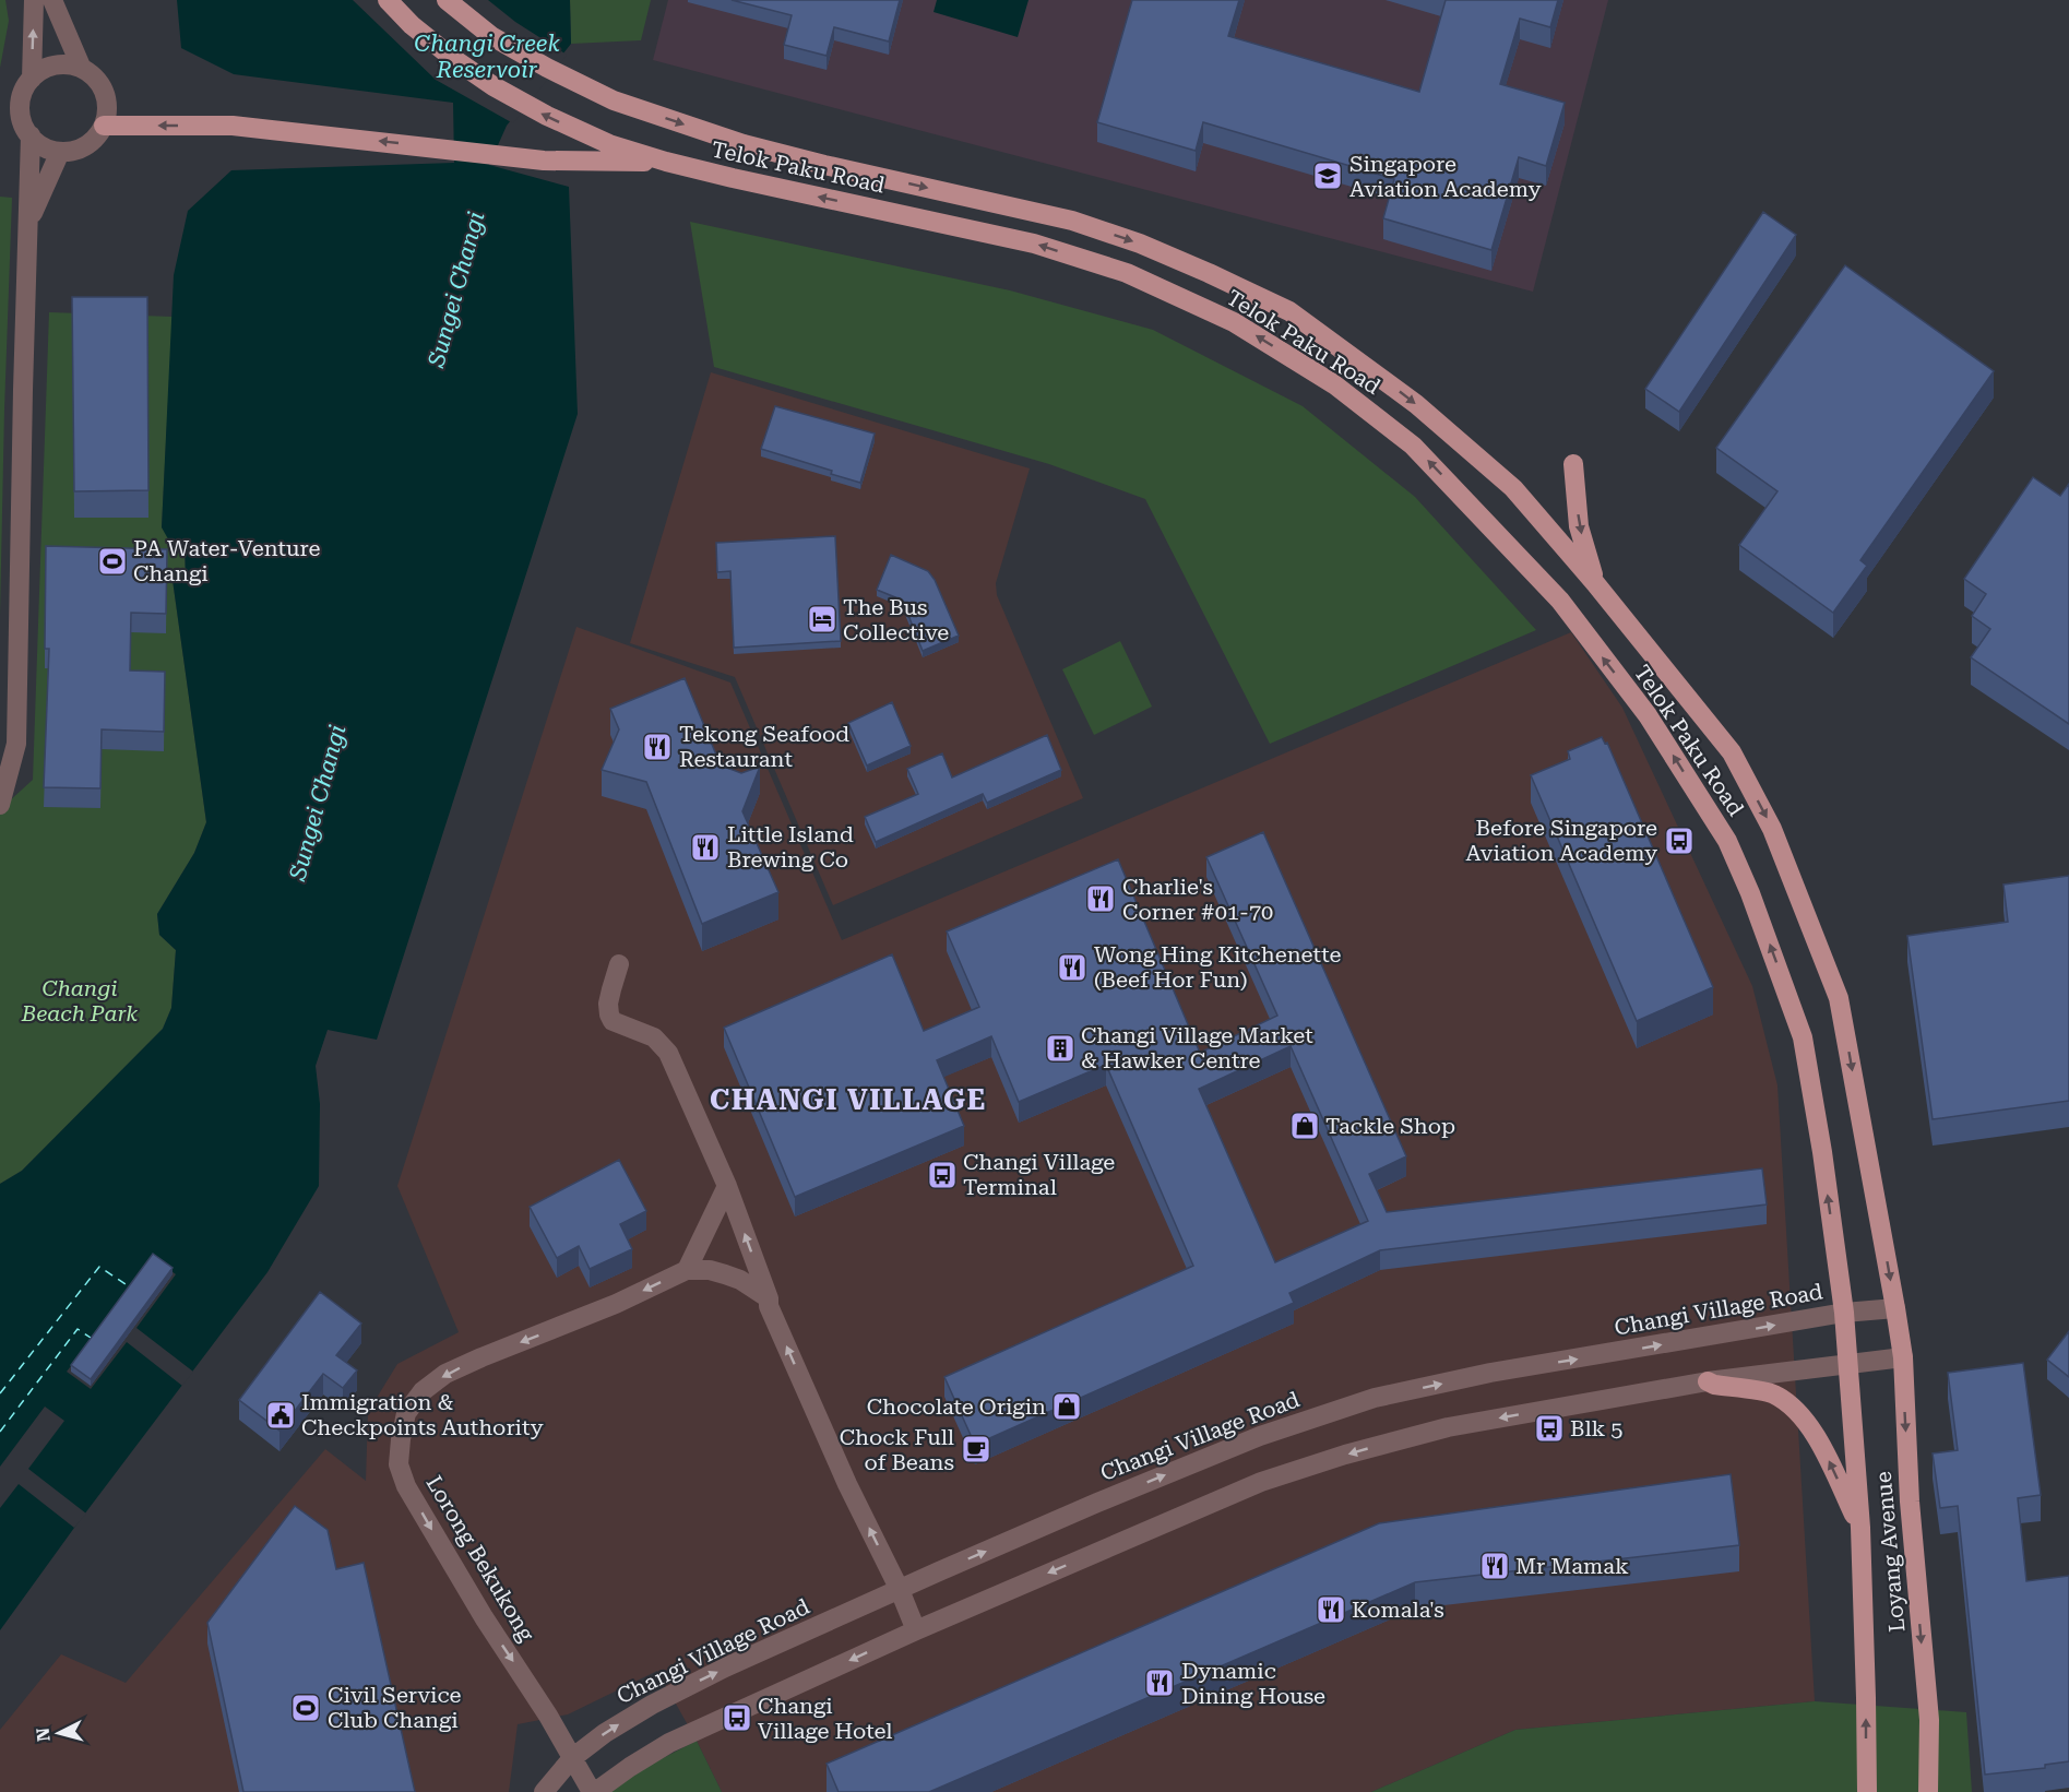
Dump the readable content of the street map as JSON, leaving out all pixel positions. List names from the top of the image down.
{
  "streets": {
    "main road": ["Telok Paku Road", "Loyang Avenue"],
    "street": ["Changi Village Road", "Lorong Bekukong"]
  },
  "crossings": [
    ["Telok Paku Road", "Changi Village Road"],
    ["Telok Paku Road", "Loyang Avenue"],
    ["Changi Village Road", "Loyang Avenue"],
    ["Changi Village Road", "Lorong Bekukong"]
  ],
  "districts": ["CHANGI VILLAGE"],
  "water": ["Changi Creek Reservoir", "Sungei Changi"],
  "parks": ["Changi Beach Park"],
  "places": {
    "school or university": ["Singapore Aviation Academy"],
    "sports": ["PA Water-Venture Changi", "Civil Service Club Changi"],
    "hotel": ["The Bus Collective"],
    "restaurant": [
      "Tekong Seafood Restaurant",
      "Little Island Brewing Co",
      "Charlie's Corner #01-70",
      "Wong Hing Kitchenette (Beef Hor Fun)",
      "Mr Mamak",
      "Komala's",
      "Dynamic Dining House"
    ],
    "bus stop": [
      "Before Singapore Aviation Academy",
      "Changi Village Terminal",
      "Blk 5",
      "Changi Village Hotel"
    ],
    "building": ["Changi Village Market & Hawker Centre"],
    "shop": ["Tackle Shop", "Chocolate Origin"],
    "public building": ["Immigration & Checkpoints Authority"],
    "cafe": ["Chock Full of Beans"]
  },
  "north": "left"
}
